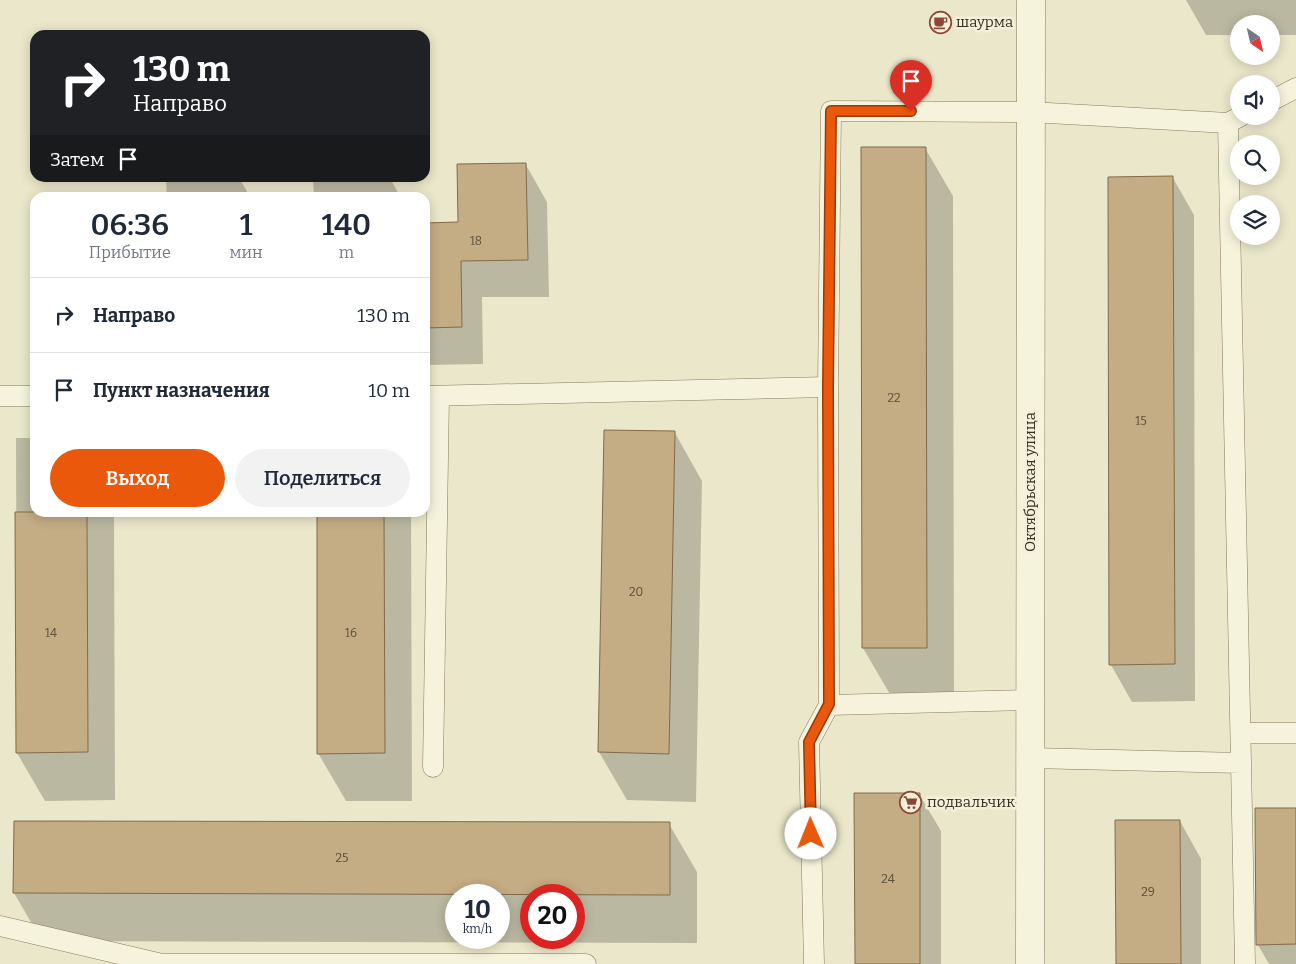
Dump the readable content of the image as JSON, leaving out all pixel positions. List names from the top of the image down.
{
  "streets": {
    "street": ["Октябрьская улица"]
  },
  "places": {
    "cafe": ["шаурма"],
    "supermarket": ["подвальчик"]
  },
  "house_numbers": [
    "18",
    "22",
    "15",
    "20",
    "14",
    "16",
    "25",
    "24",
    "29"
  ],
  "north": "bottom right",
  "page": {
    "turn": ["130 m", "Направо"],
    "then": "Затем",
    "eta": [
      "06:36",
      "Прибытие",
      "1",
      "мин",
      "140",
      "m"
    ],
    "list": [
      {
        "name": "Направо",
        "value": "130 m"
      },
      {
        "name": "Пункт назначения",
        "value": "10 m"
      }
    ],
    "buttons": ["Выход", "Поделиться"],
    "speed": "10 km/h",
    "limit": "20"
  }
}
